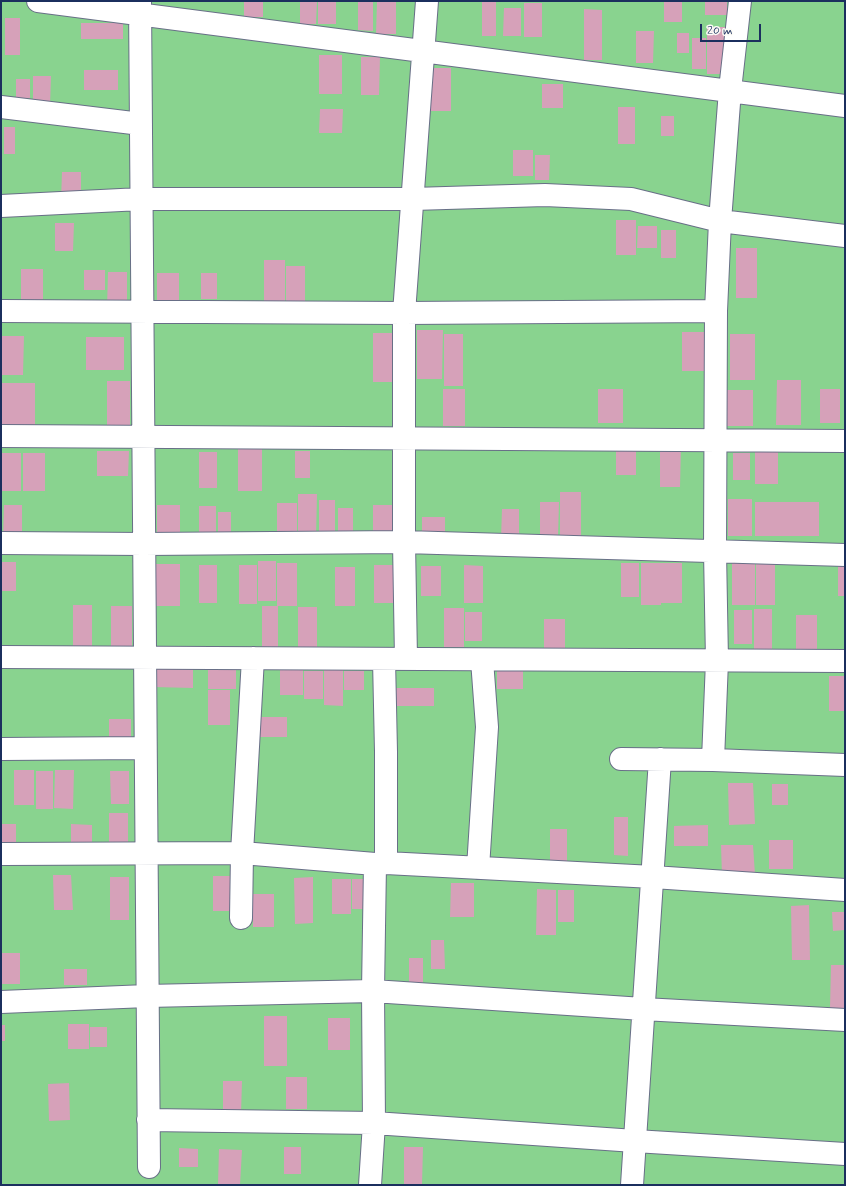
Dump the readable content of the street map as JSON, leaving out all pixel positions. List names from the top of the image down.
{
  "scale_bar": "20 m"
}
